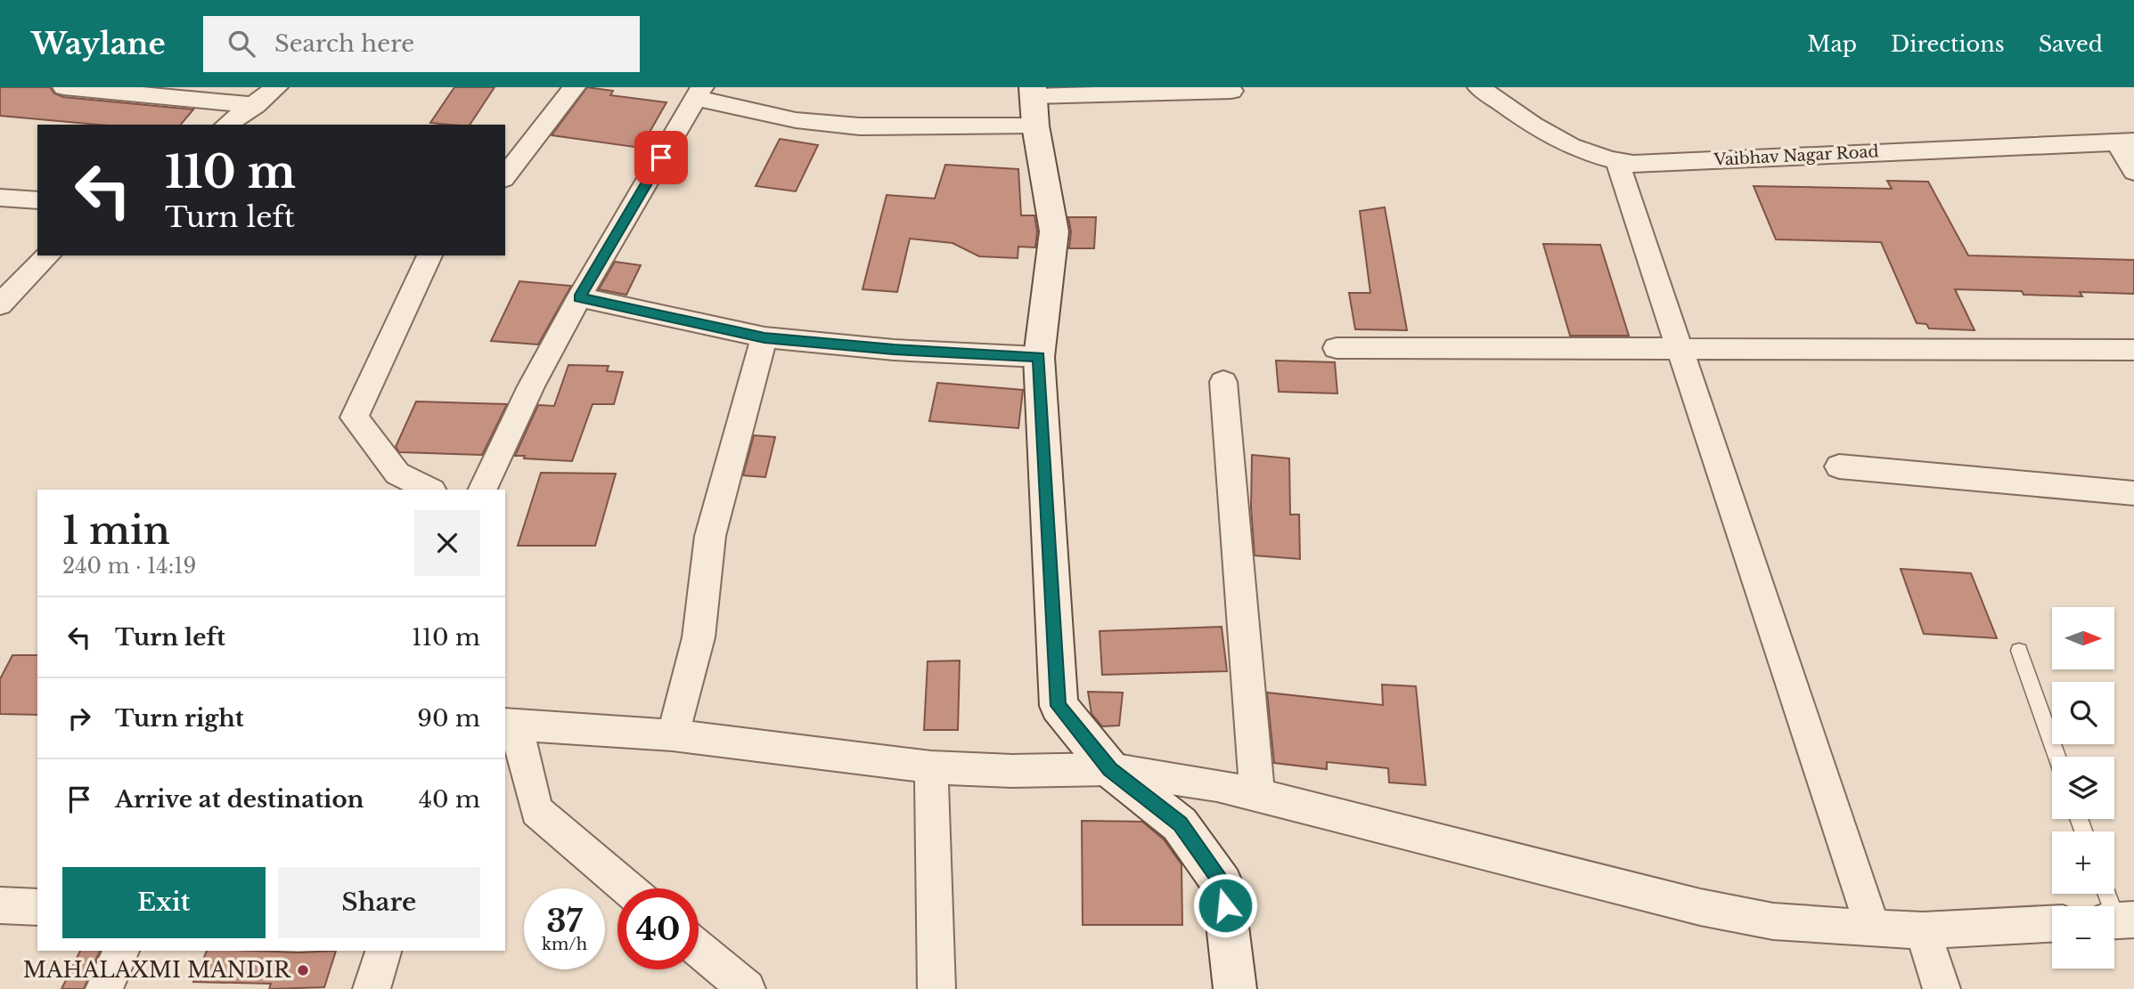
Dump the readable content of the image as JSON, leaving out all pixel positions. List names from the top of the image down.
{
  "streets": {
    "street": ["Vaibhav Nagar Road"]
  },
  "places": ["MAHALAXMI MANDIR"],
  "north": "right",
  "page": {
    "header": "Waylane",
    "search": "Search here",
    "nav": ["Map", "Directions", "Saved"],
    "turn": ["110 m", "Turn left"],
    "heading": ["1 min", "240 m · 14:19"],
    "list": [
      {
        "name": "Turn left",
        "value": "110 m"
      },
      {
        "name": "Turn right",
        "value": "90 m"
      },
      {
        "name": "Arrive at destination",
        "value": "40 m"
      }
    ],
    "map_buttons": ["+", "−"],
    "buttons": ["Exit", "Share"],
    "speed": "37 km/h",
    "limit": "40"
  }
}
